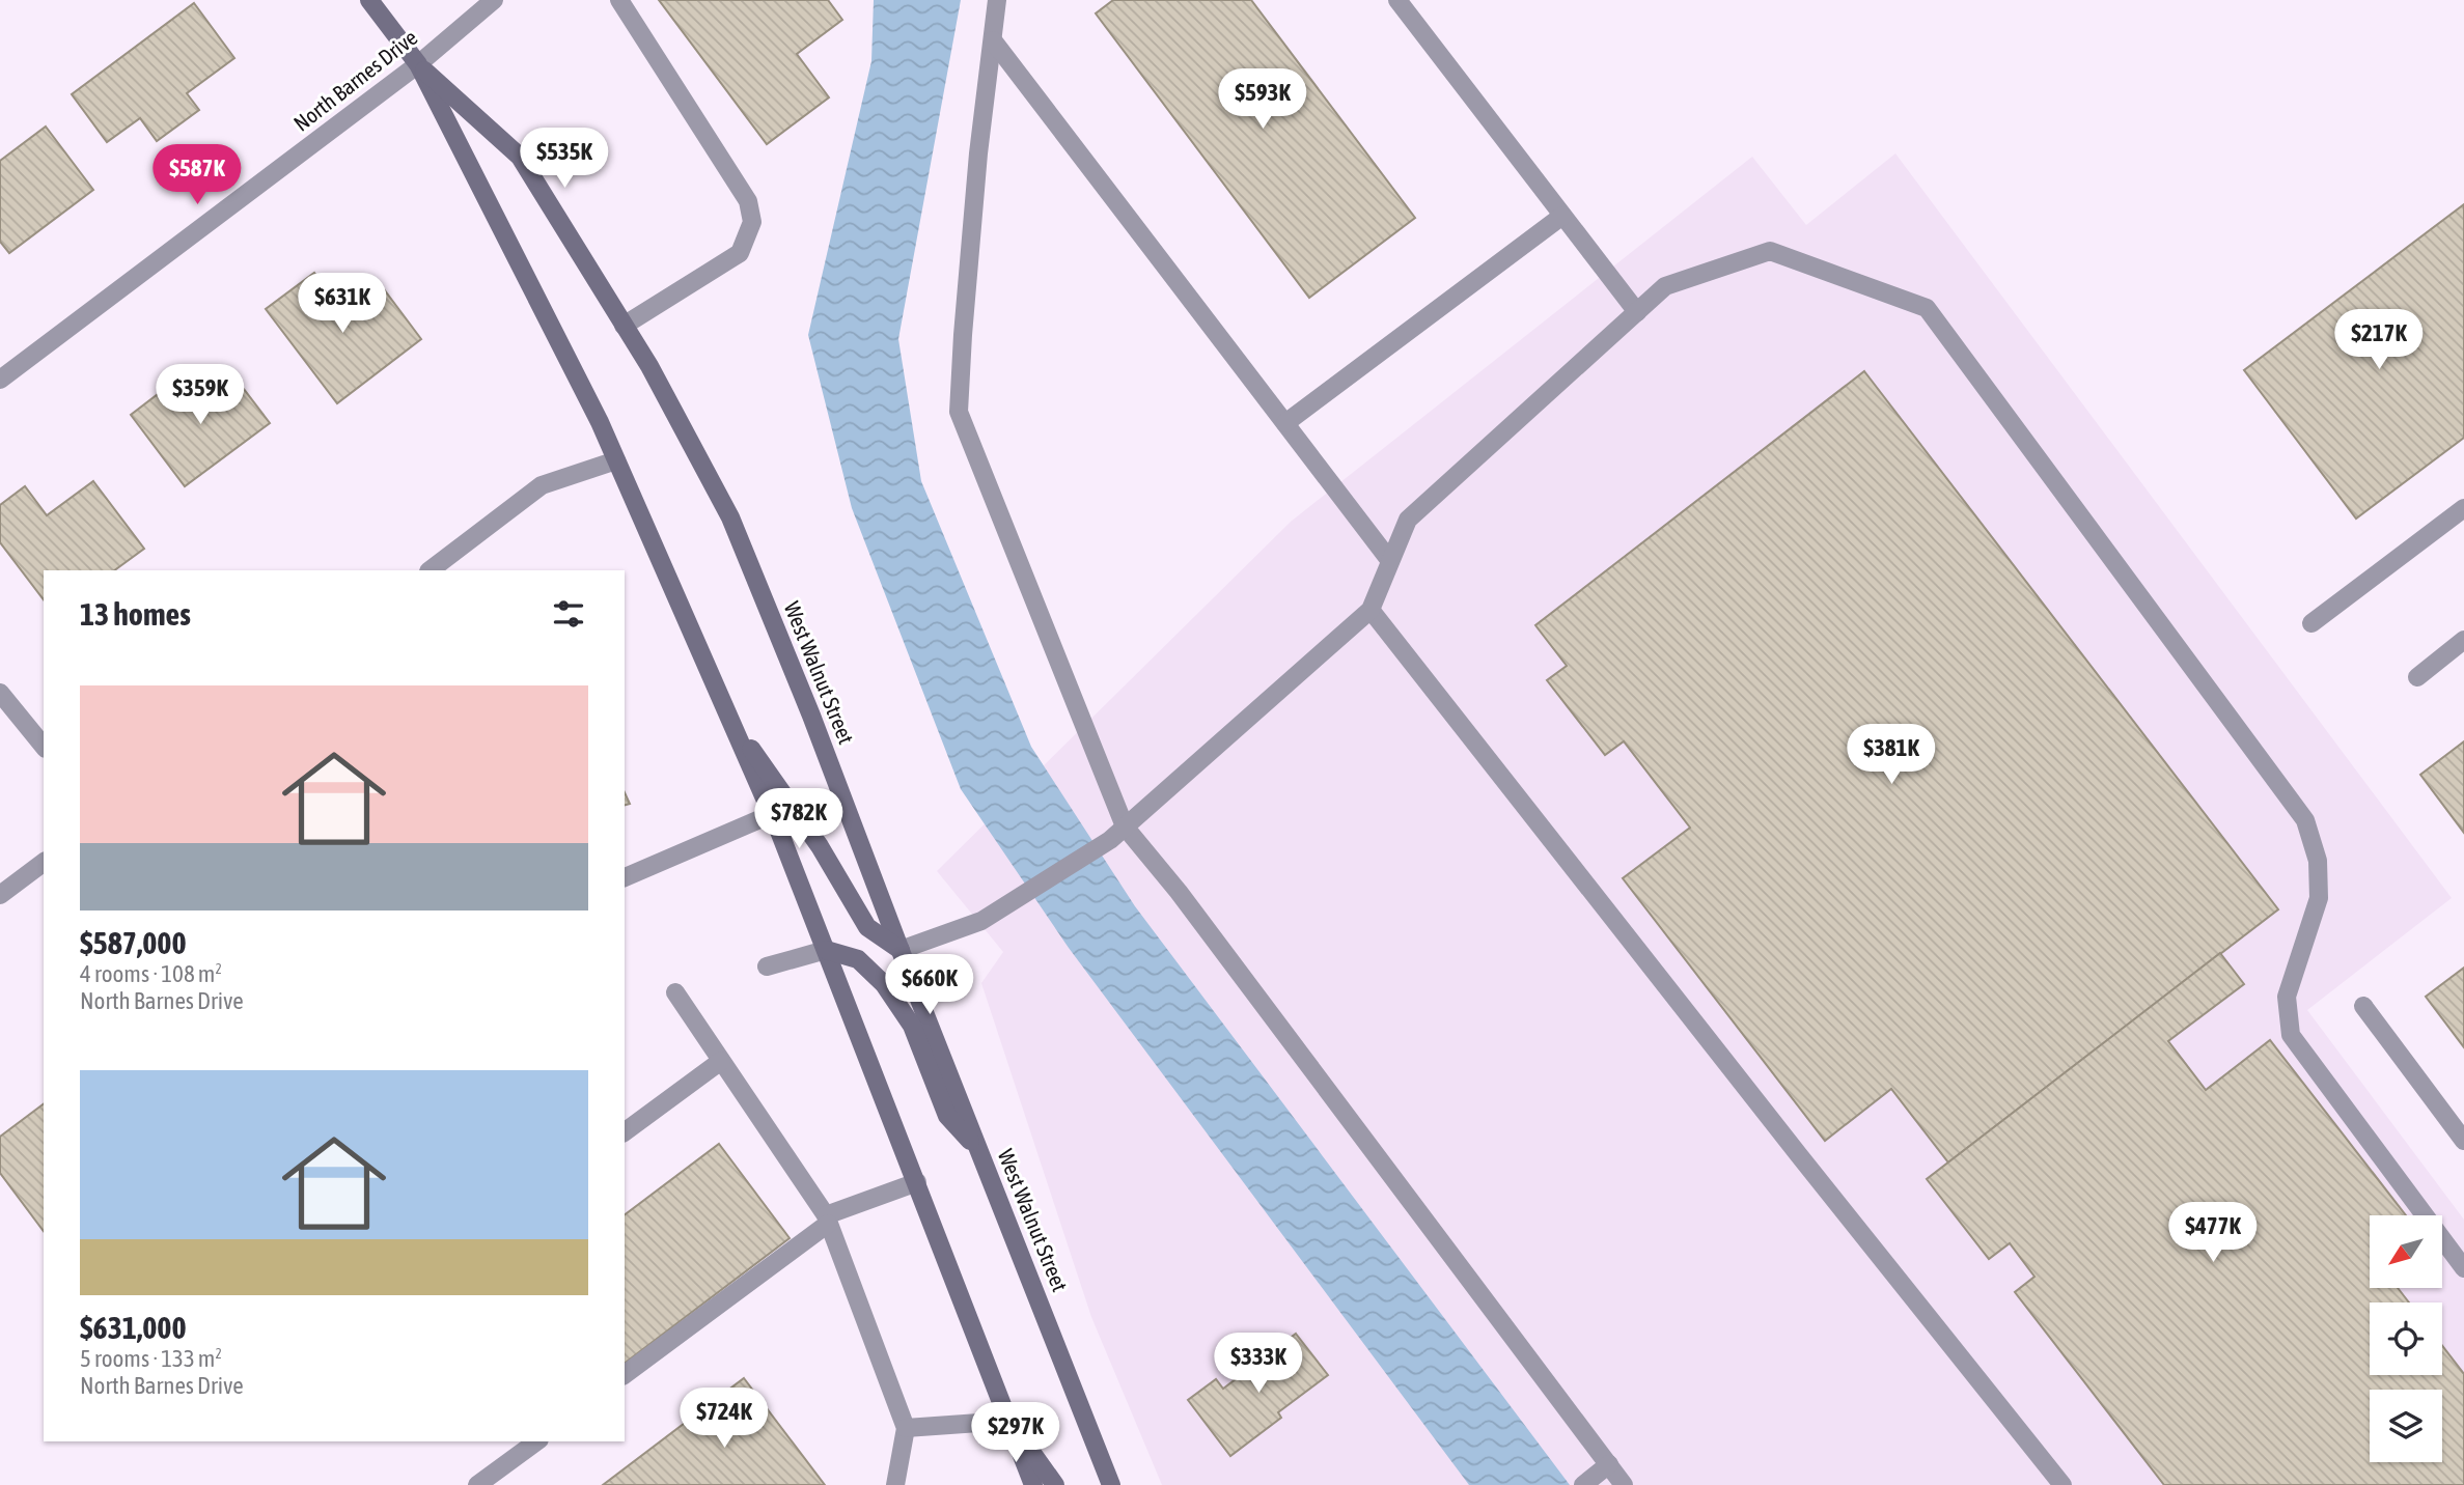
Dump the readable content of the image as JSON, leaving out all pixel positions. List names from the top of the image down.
{
  "streets": {
    "main road": ["West Walnut Street"],
    "street": ["North Barnes Drive"]
  },
  "crossings": [
    ["North Barnes Drive", "West Walnut Street"]
  ],
  "north": "bottom left",
  "page": {
    "price": [
      "$593K",
      "$535K",
      "$587K",
      "$631K",
      "$217K",
      "$359K",
      "$381K",
      "$782K",
      "$660K",
      "$477K",
      "$333K",
      "$724K",
      "$297K"
    ],
    "heading": "13 homes",
    "list": [
      {
        "name": "$587,000",
        "note": "4 rooms · 108 m² · North Barnes Drive"
      },
      {
        "name": "$631,000",
        "note": "5 rooms · 133 m² · North Barnes Drive"
      }
    ]
  }
}
